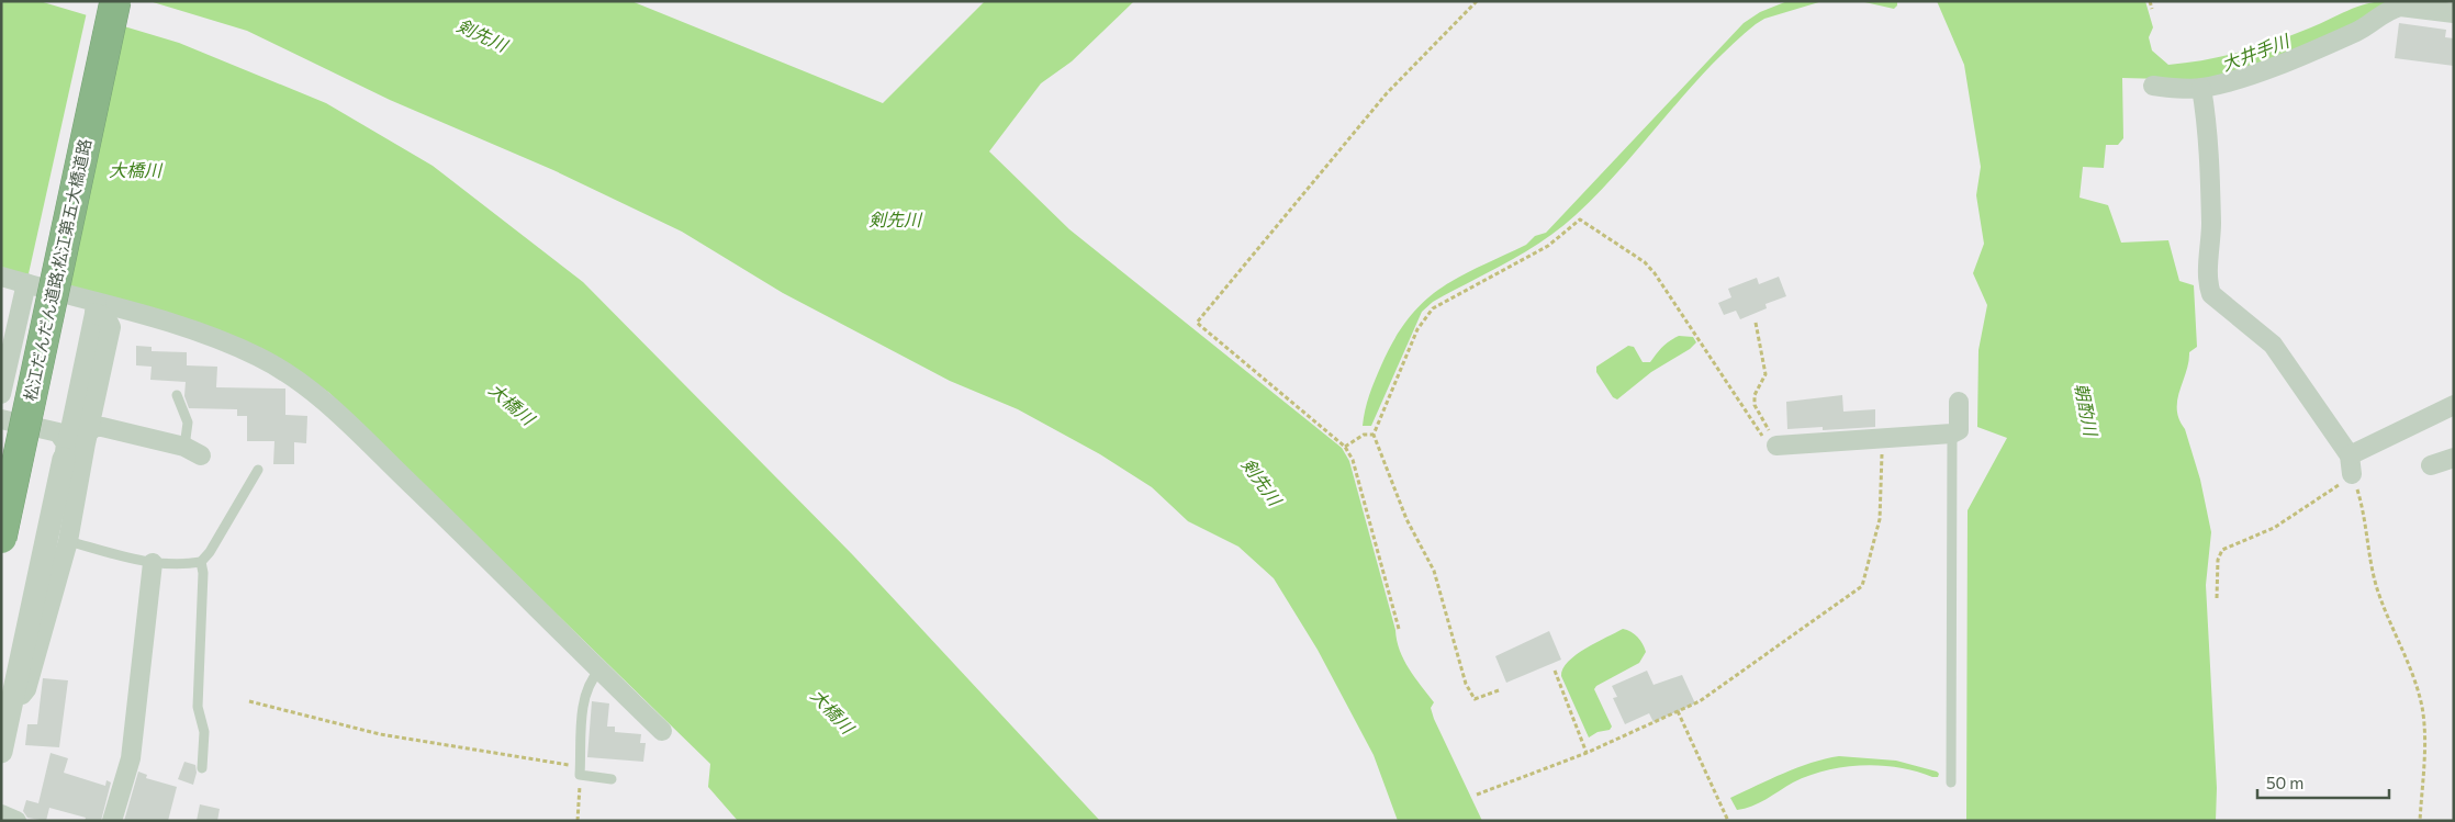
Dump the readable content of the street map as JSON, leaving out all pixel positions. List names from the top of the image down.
{
  "streets": {
    "highway": ["松江だんだん道路;松江第五大橋道路"]
  },
  "water": [
    "剣先川",
    "大井手川",
    "大橋川",
    "朝酌川"
  ],
  "scale_bar": "50 m"
}
